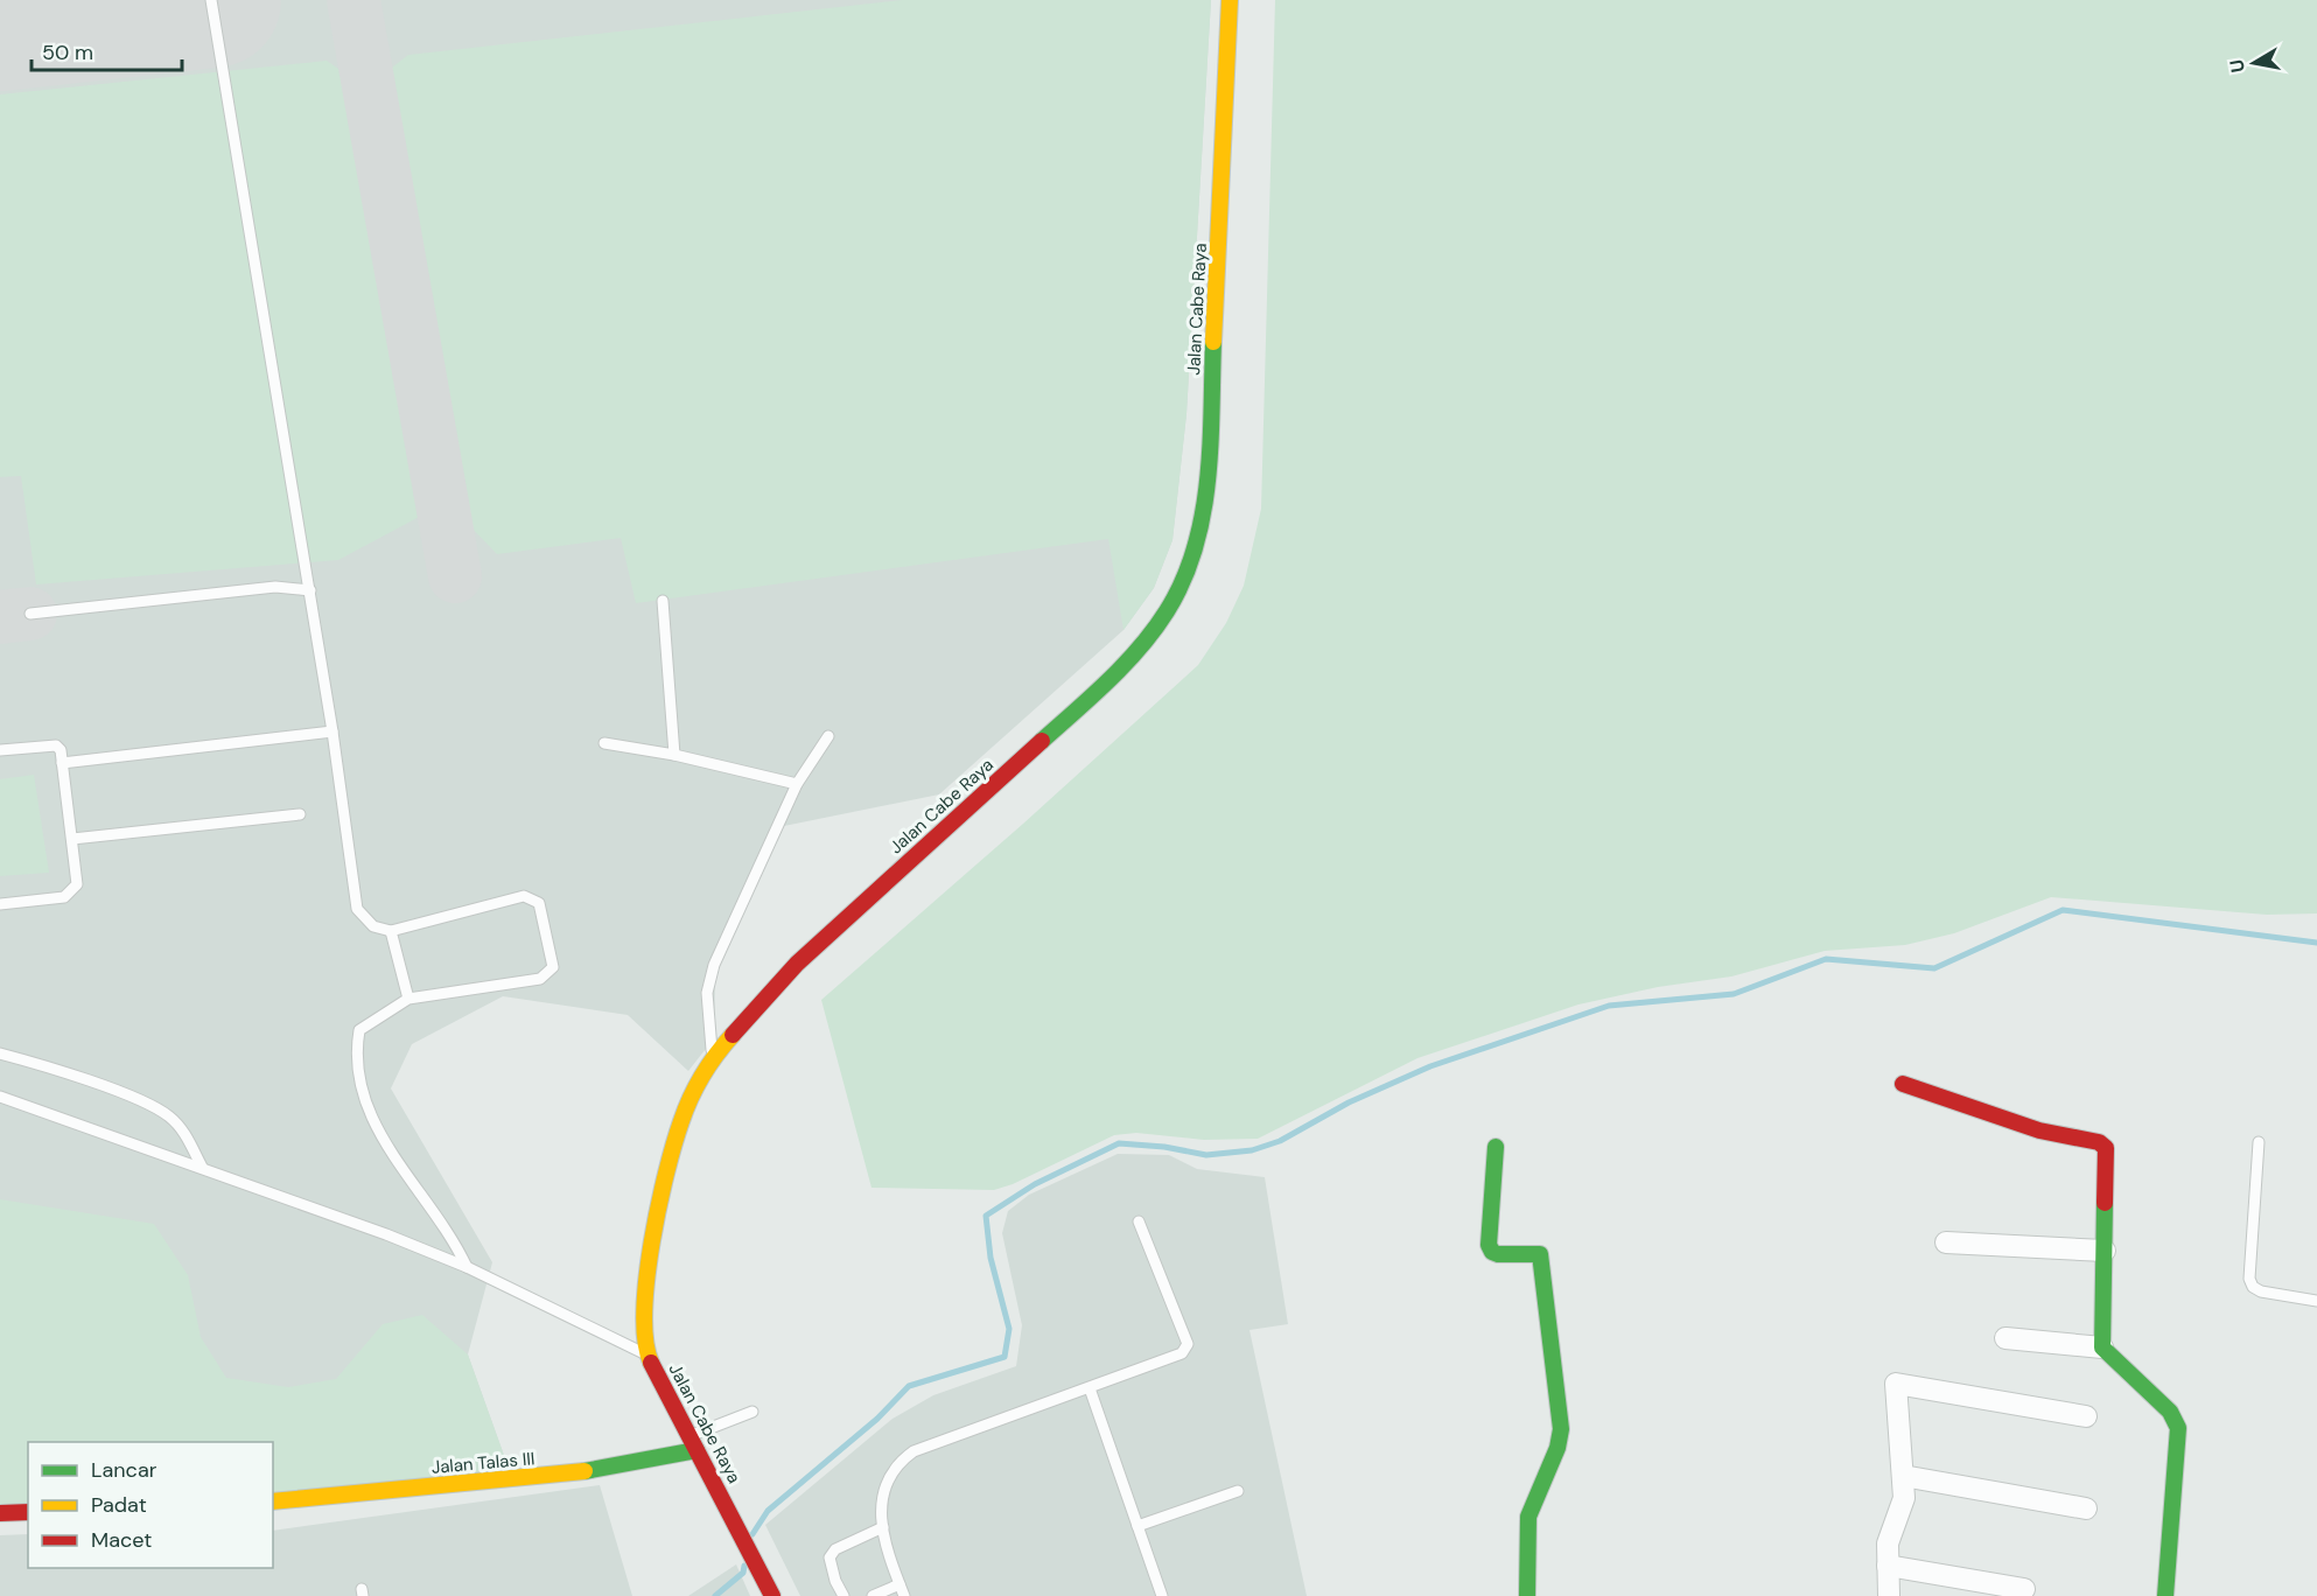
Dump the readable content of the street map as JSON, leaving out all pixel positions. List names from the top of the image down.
{
  "streets": {
    "main road": ["Jalan Cabe Raya", "Jalan Talas III"]
  },
  "crossings": [
    ["Jalan Cabe Raya", "Jalan Talas III"]
  ],
  "legend": ["Lancar", "Padat", "Macet"],
  "scale_bar": "50 m",
  "north": "left"
}
